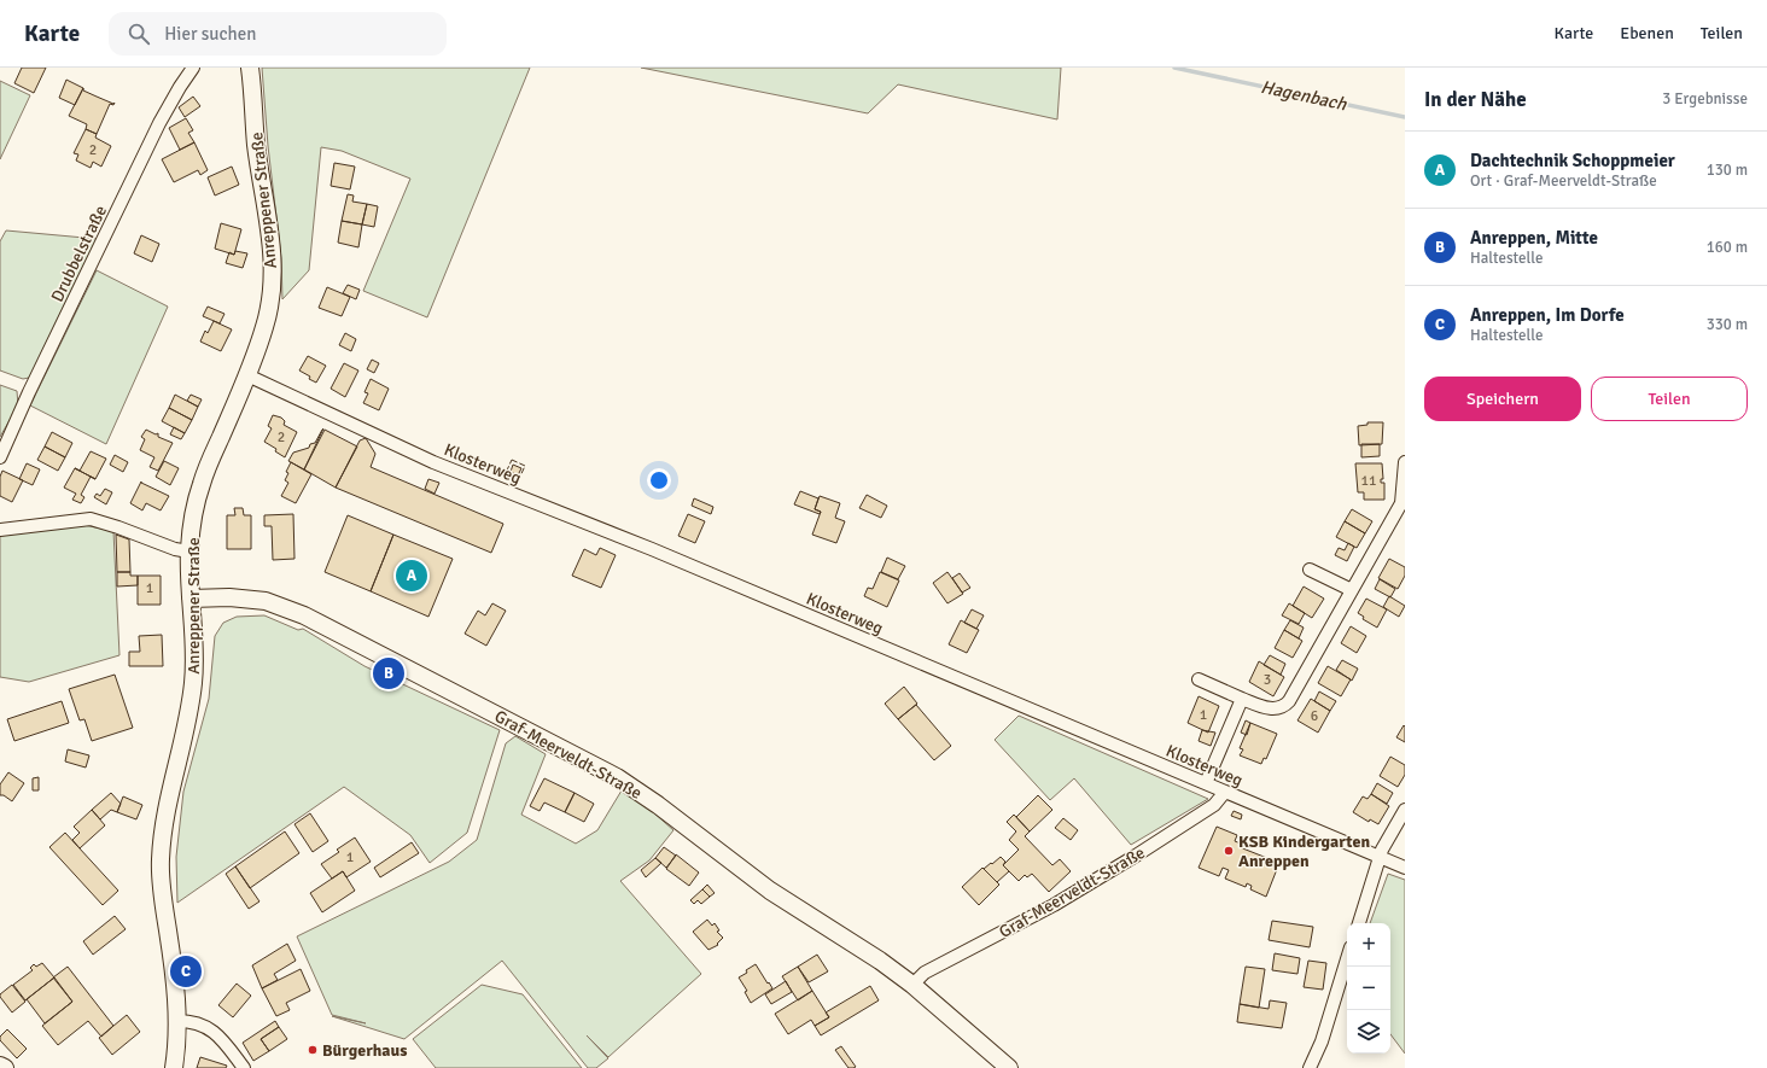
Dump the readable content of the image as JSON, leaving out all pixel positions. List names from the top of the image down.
{
  "streets": {
    "main road": ["Anreppener Straße", "Graf-Meerveldt-Straße"],
    "street": ["Drubbelstraße", "Klosterweg"]
  },
  "crossings": [
    ["Anreppener Straße", "Klosterweg"],
    ["Anreppener Straße", "Graf-Meerveldt-Straße"],
    ["Klosterweg", "Graf-Meerveldt-Straße"]
  ],
  "water": ["Hagenbach"],
  "places": ["KSB Kindergarten Anreppen", "Bürgerhaus"],
  "house_numbers": [
    "2",
    "2",
    "11",
    "1",
    "3",
    "1",
    "6",
    "1"
  ],
  "page": {
    "header": "Karte",
    "search": "Hier suchen",
    "nav": ["Karte", "Ebenen", "Teilen"],
    "heading": ["In der Nähe", "3 Ergebnisse"],
    "list": [
      {
        "mark": "A",
        "name": "Dachtechnik Schoppmeier",
        "note": "Ort · Graf-Meerveldt-Straße",
        "value": "130 m"
      },
      {
        "mark": "B",
        "name": "Anreppen, Mitte",
        "note": "Haltestelle",
        "value": "160 m"
      },
      {
        "mark": "C",
        "name": "Anreppen, Im Dorfe",
        "note": "Haltestelle",
        "value": "330 m"
      }
    ],
    "buttons": ["Speichern", "Teilen"],
    "pins": ["A", "B", "C"],
    "map_buttons": ["+", "−"]
  }
}
